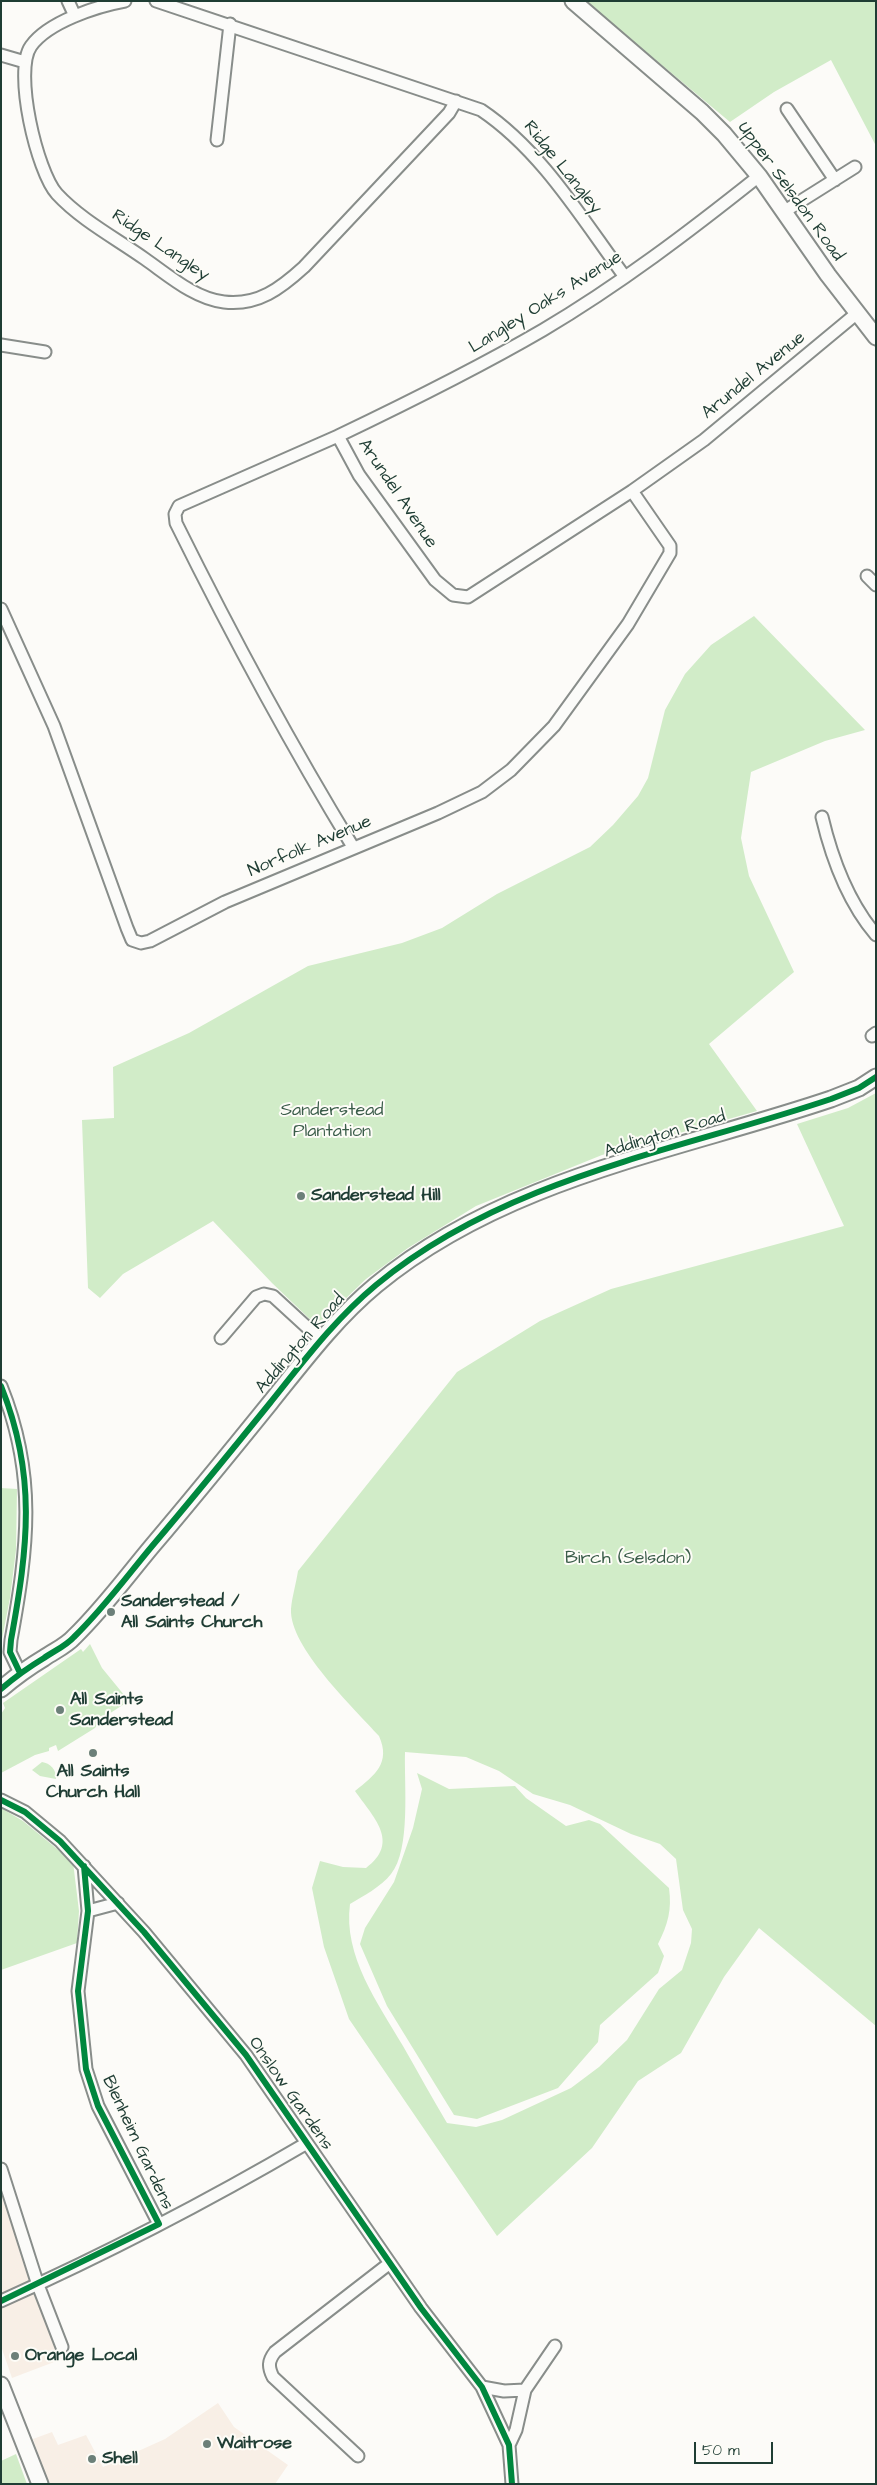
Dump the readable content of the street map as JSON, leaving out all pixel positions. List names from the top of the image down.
{
  "streets": {
    "main road": ["Upper Selsdon Road", "Addington Road"],
    "street": [
      "Ridge Langley",
      "Langley Oaks Avenue",
      "Arundel Avenue",
      "Norfolk Avenue",
      "Onslow Gardens",
      "Blenheim Gardens"
    ]
  },
  "crossings": [
    ["Ridge Langley", "Langley Oaks Avenue"],
    ["Upper Selsdon Road", "Langley Oaks Avenue"],
    ["Upper Selsdon Road", "Arundel Avenue"],
    ["Langley Oaks Avenue", "Arundel Avenue"],
    ["Arundel Avenue", "Norfolk Avenue"],
    ["Onslow Gardens", "Blenheim Gardens"]
  ],
  "parks": ["Sanderstead Plantation", "Birch (Selsdon)"],
  "places": [
    "Sanderstead Hill",
    "Sanderstead / All Saints Church",
    "All Saints Sanderstead",
    "All Saints Church Hall",
    "Orange Local",
    "Waitrose",
    "Shell"
  ],
  "scale_bar": "50 m"
}
